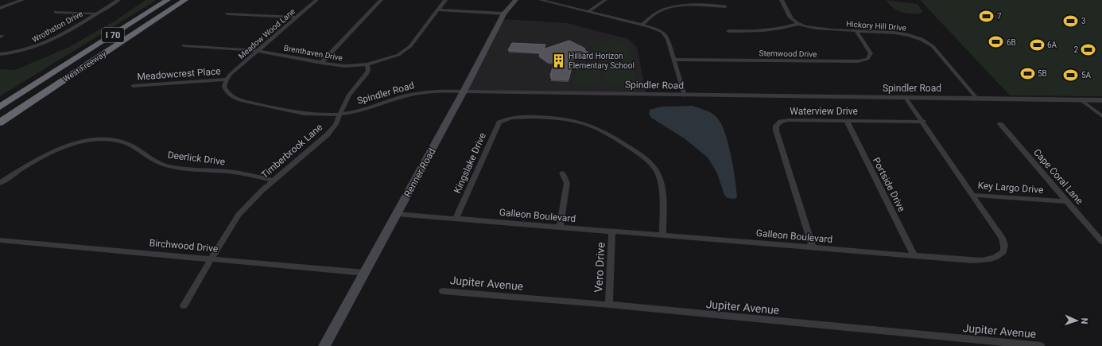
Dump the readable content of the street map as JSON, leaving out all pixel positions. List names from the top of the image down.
{
  "streets": {
    "highway": ["I 70", "West Freeway"],
    "main road": ["Renner Road"],
    "street": [
      "Hickory Hill Drive",
      "Wrothston Drive",
      "Meadow Wood Lane",
      "Brenthaven Drive",
      "Stemwood Drive",
      "Meadowcrest Place",
      "Spindler Road",
      "Waterview Drive",
      "Timberbrook Lane",
      "Deerlick Drive",
      "Kingslake Drive",
      "Cape Coral Lane",
      "Portside Drive",
      "Key Largo Drive",
      "Galleon Boulevard",
      "Birchwood Drive",
      "Vero Drive",
      "Jupiter Avenue"
    ]
  },
  "crossings": [
    ["Hickory Hill Drive", "Stemwood Drive"],
    ["Hickory Hill Drive", "Spindler Road"],
    ["Meadow Wood Lane", "Brenthaven Drive"],
    ["Meadow Wood Lane", "Meadowcrest Place"],
    ["Meadow Wood Lane", "Spindler Road"],
    ["Brenthaven Drive", "Timberbrook Lane"],
    ["Meadowcrest Place", "Spindler Road"],
    ["Spindler Road", "Timberbrook Lane"],
    ["Spindler Road", "Renner Road"],
    ["Spindler Road", "Galleon Boulevard"],
    ["Waterview Drive", "Portside Drive"],
    ["Waterview Drive", "Galleon Boulevard"],
    ["Timberbrook Lane", "Deerlick Drive"],
    ["Timberbrook Lane", "Birchwood Drive"],
    ["Kingslake Drive", "Galleon Boulevard"],
    ["Renner Road", "Galleon Boulevard"],
    ["Renner Road", "Birchwood Drive"],
    ["Cape Coral Lane", "Key Largo Drive"],
    ["Portside Drive", "Galleon Boulevard"],
    ["Key Largo Drive", "Galleon Boulevard"],
    ["Galleon Boulevard", "Vero Drive"],
    ["Vero Drive", "Jupiter Avenue"]
  ],
  "places": {
    "sports": [
      "7",
      "3",
      "6B",
      "6A",
      "2",
      "5B",
      "5A"
    ],
    "building": ["Hilliard Horizon Elementary School"]
  },
  "north": "right"
}
